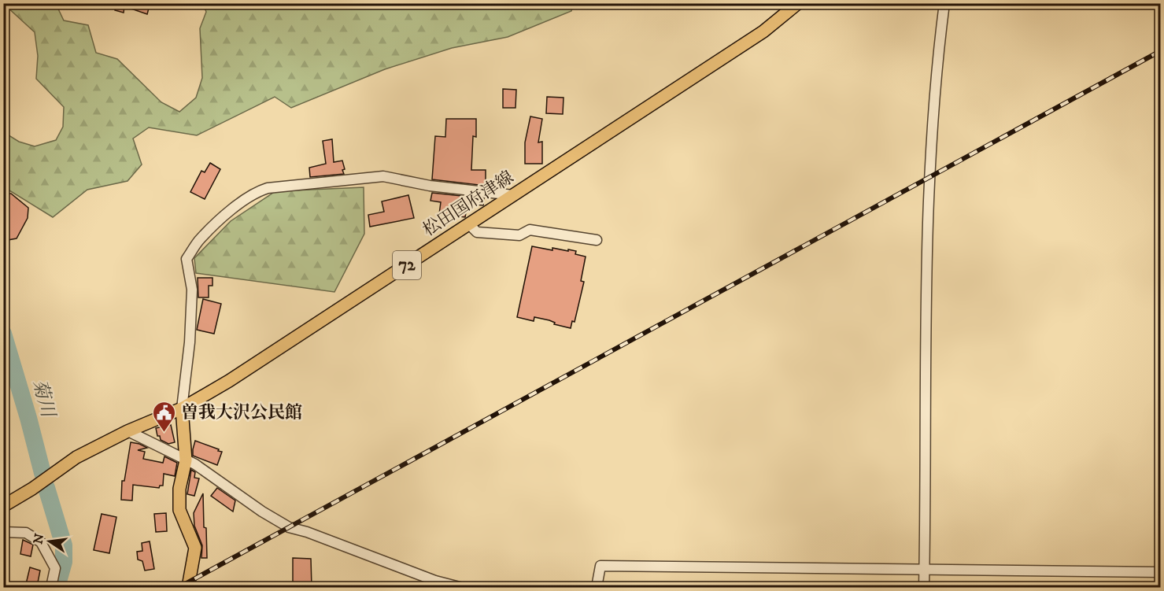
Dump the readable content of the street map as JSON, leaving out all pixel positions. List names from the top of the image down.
{
  "streets": {
    "main road": ["松田国府津線", "72"]
  },
  "water": ["菊川"],
  "places": {
    "public building": ["曽我大沢公民館"]
  },
  "north": "left"
}
